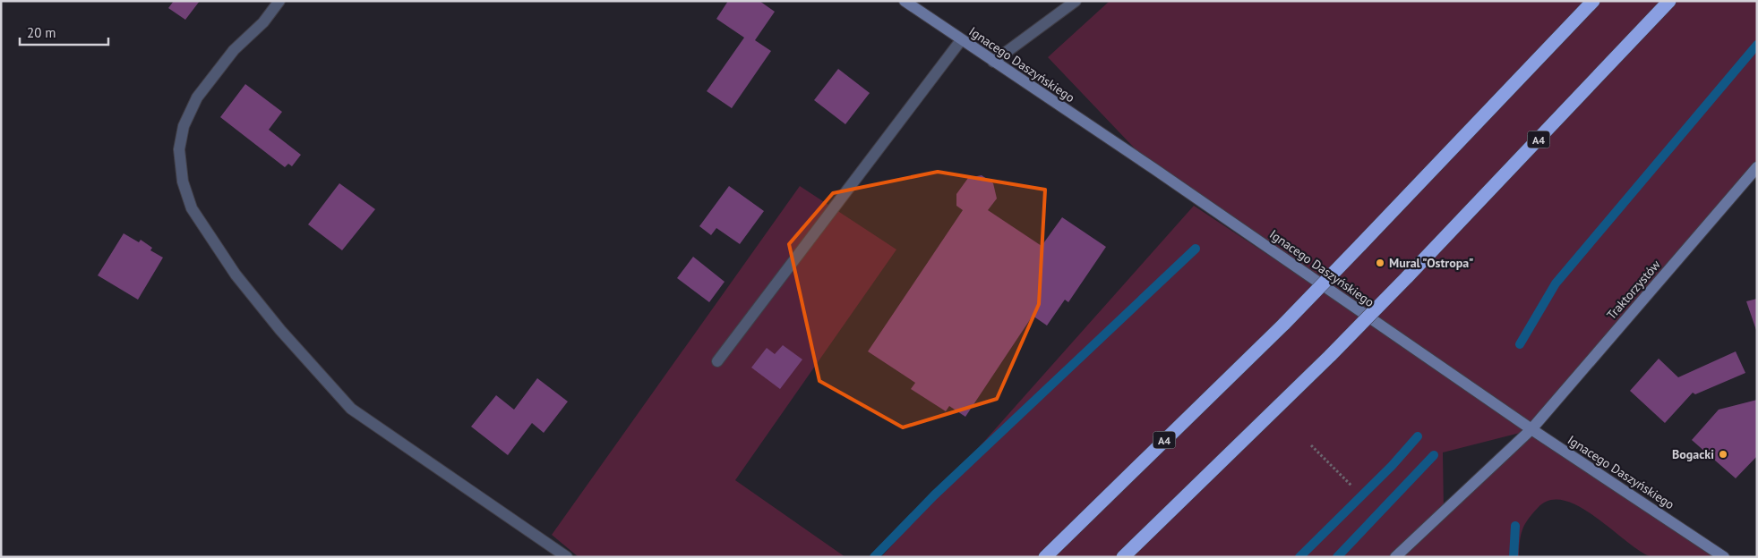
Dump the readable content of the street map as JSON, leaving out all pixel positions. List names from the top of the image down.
{
  "streets": {
    "highway": ["A4"],
    "main road": ["Ignacego Daszyńskiego", "Traktorzystów"]
  },
  "crossings": [
    ["Ignacego Daszyńskiego", "Traktorzystów"]
  ],
  "places": ["Mural \"Ostropa\"", "Bogacki"],
  "scale_bar": "20 m"
}
